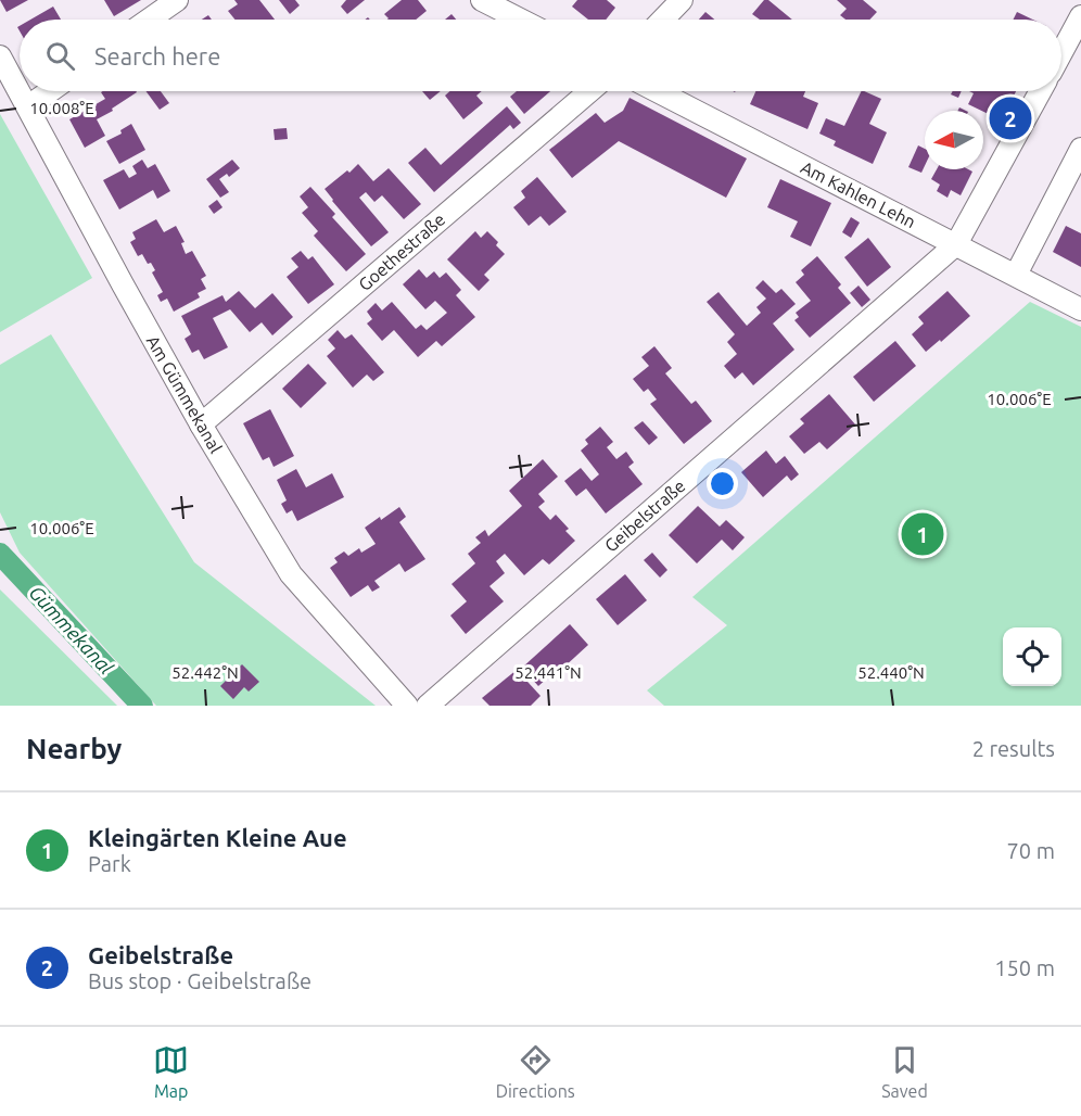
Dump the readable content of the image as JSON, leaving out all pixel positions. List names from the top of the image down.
{
  "streets": {
    "street": [
      "Am Kahlen Lehn",
      "Goethestraße",
      "Am Gümmekanal",
      "Geibelstraße"
    ]
  },
  "crossings": [
    ["Am Kahlen Lehn", "Geibelstraße"],
    ["Goethestraße", "Am Gümmekanal"]
  ],
  "water": ["Gümmekanal"],
  "north": "left",
  "page": {
    "search": "Search here",
    "pins": ["2", "1"],
    "heading": ["Nearby", "2 results"],
    "list": [
      {
        "mark": "1",
        "name": "Kleingärten Kleine Aue",
        "note": "Park",
        "value": "70 m"
      },
      {
        "mark": "2",
        "name": "Geibelstraße",
        "note": "Bus stop · Geibelstraße",
        "value": "150 m"
      }
    ],
    "nav": ["Map", "Directions", "Saved"]
  },
  "coordinates": [
    "10.008°E",
    "10.006°E",
    "52.442°N",
    "52.441°N",
    "52.440°N"
  ]
}
